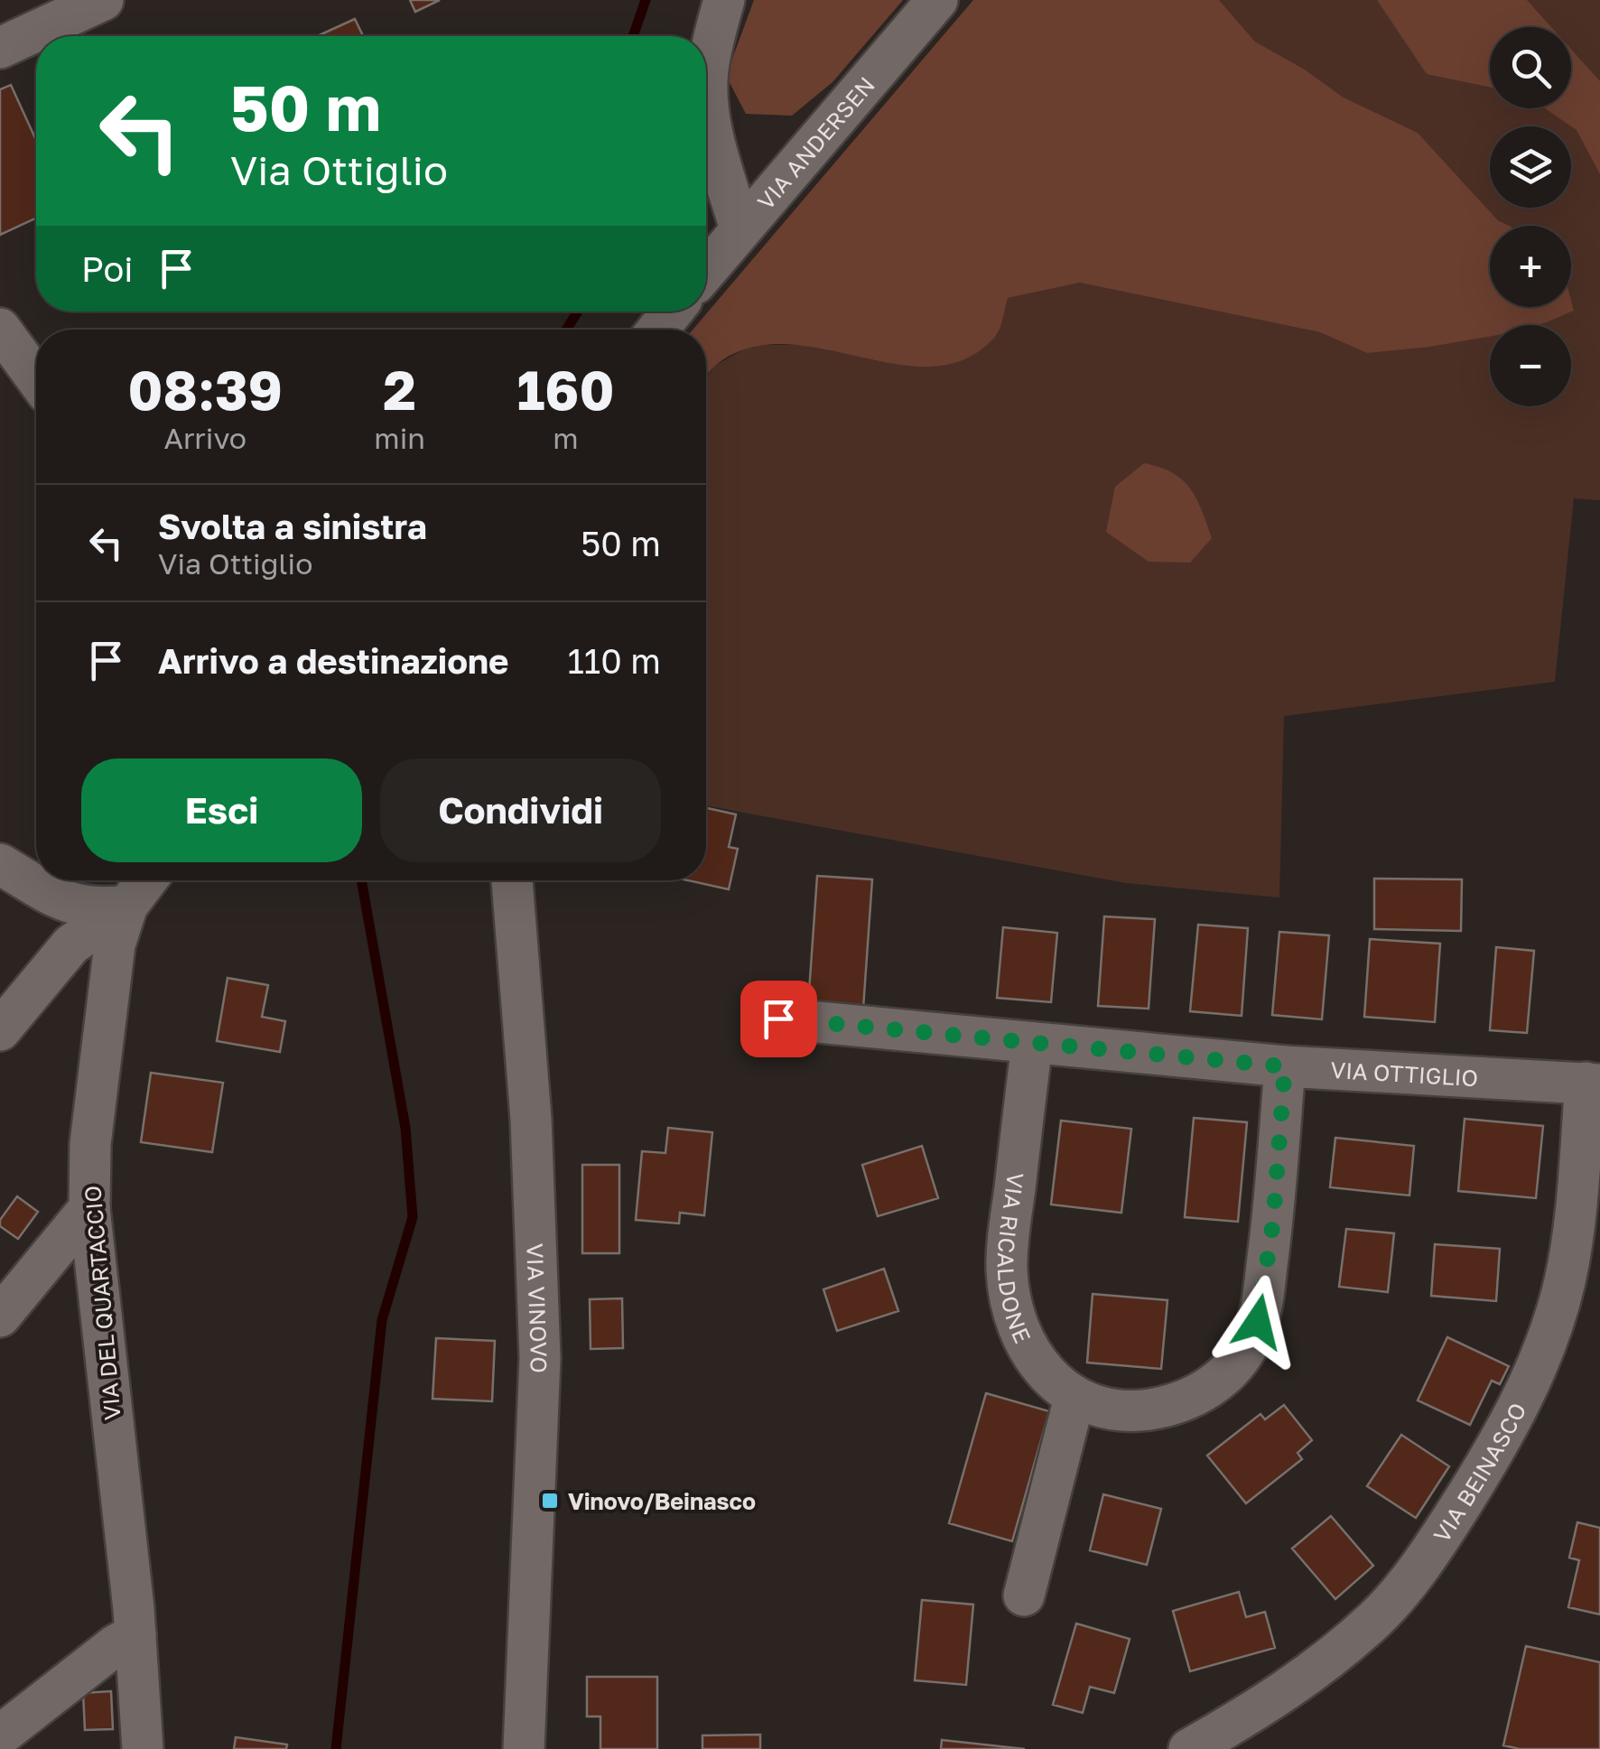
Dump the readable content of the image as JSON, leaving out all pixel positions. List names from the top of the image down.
{
  "streets": {
    "street": [
      "VIA ANDERSEN",
      "VIA OTTIGLIO",
      "VIA RICALDONE",
      "VIA DEL QUARTACCIO",
      "VIA VINOVO",
      "VIA BEINASCO"
    ]
  },
  "crossings": [
    ["VIA OTTIGLIO", "VIA RICALDONE"],
    ["VIA OTTIGLIO", "VIA BEINASCO"]
  ],
  "places": {
    "transit": ["Vinovo/Beinasco"]
  },
  "page": {
    "map_buttons": ["+", "−"],
    "turn": ["50 m", "Via Ottiglio"],
    "then": "Poi",
    "eta": [
      "08:39",
      "Arrivo",
      "2",
      "min",
      "160",
      "m"
    ],
    "list": [
      {
        "name": "Svolta a sinistra",
        "note": "Via Ottiglio",
        "value": "50 m"
      },
      {
        "name": "Arrivo a destinazione",
        "value": "110 m"
      }
    ],
    "buttons": ["Esci", "Condividi"]
  }
}
